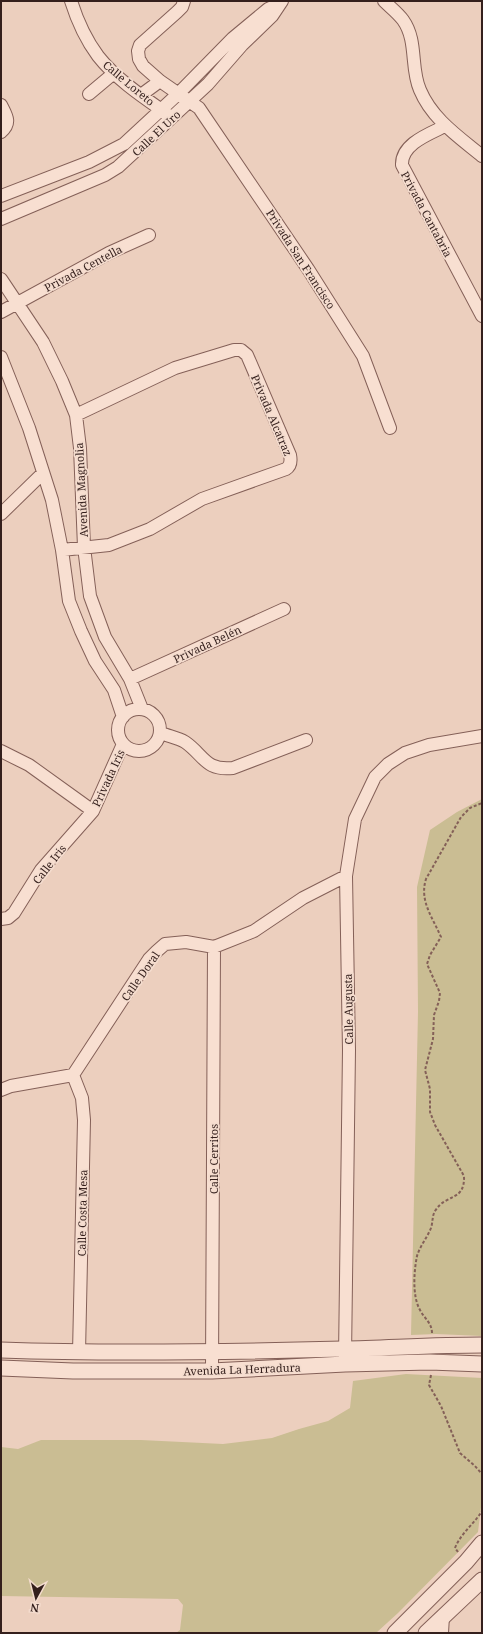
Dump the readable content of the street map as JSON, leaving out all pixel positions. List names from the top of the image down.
{
  "streets": {
    "street": [
      "Calle Loreto",
      "Calle El Uro",
      "Privada Cantabria",
      "Privada San Francisco",
      "Privada Centella",
      "Privada Alcatraz",
      "Avenida Magnolia",
      "Privada Belén",
      "Privada Iris",
      "Calle Iris",
      "Calle Doral",
      "Calle Augusta",
      "Calle Cerritos",
      "Calle Costa Mesa",
      "Avenida La Herradura"
    ]
  },
  "crossings": [
    ["Calle Loreto", "Calle El Uro"],
    ["Calle Loreto", "Privada San Francisco"],
    ["Calle El Uro", "Privada San Francisco"],
    ["Privada Centella", "Avenida Magnolia"],
    ["Privada Alcatraz", "Avenida Magnolia"],
    ["Avenida Magnolia", "Privada Belén"],
    ["Avenida Magnolia", "Privada Iris"],
    ["Privada Iris", "Calle Iris"],
    ["Calle Doral", "Calle Cerritos"],
    ["Calle Doral", "Calle Costa Mesa"],
    ["Calle Augusta", "Avenida La Herradura"],
    ["Calle Cerritos", "Avenida La Herradura"],
    ["Calle Costa Mesa", "Avenida La Herradura"]
  ],
  "north": "bottom"
}
